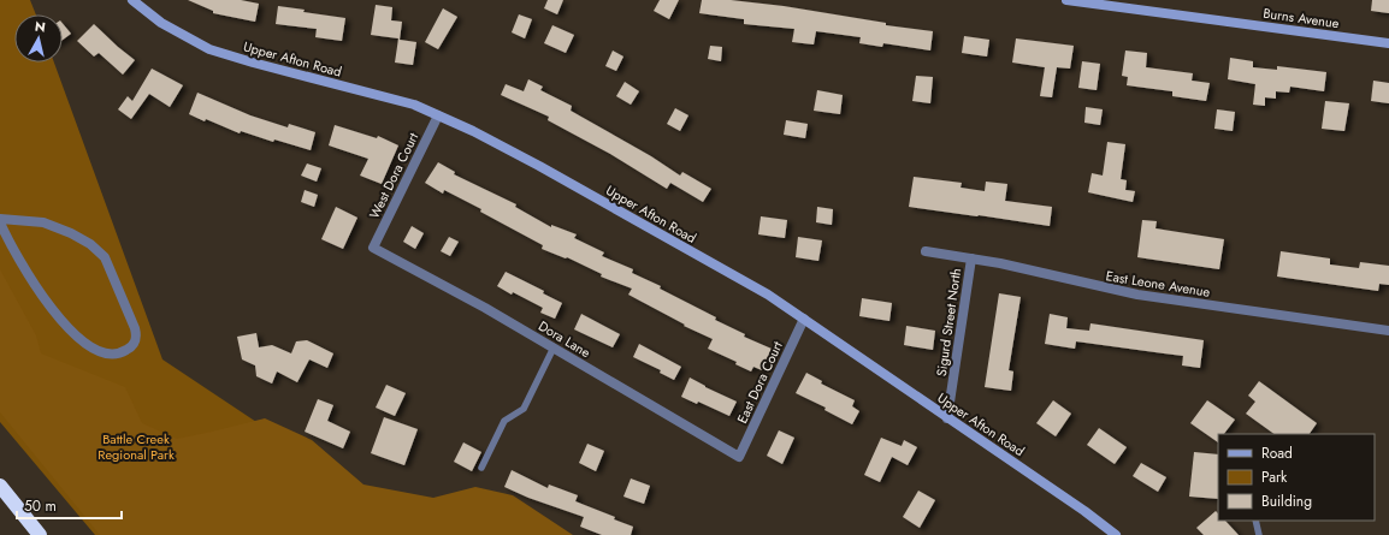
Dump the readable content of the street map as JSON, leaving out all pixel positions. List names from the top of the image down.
{
  "streets": {
    "street": [
      "Burns Avenue",
      "Upper Afton Road",
      "West Dora Court",
      "East Leone Avenue",
      "Sigurd Street North",
      "Dora Lane",
      "East Dora Court"
    ]
  },
  "crossings": [
    ["Upper Afton Road", "West Dora Court"],
    ["Upper Afton Road", "Sigurd Street North"],
    ["Upper Afton Road", "East Dora Court"],
    ["West Dora Court", "Dora Lane"],
    ["East Leone Avenue", "Sigurd Street North"],
    ["Dora Lane", "East Dora Court"]
  ],
  "parks": ["Battle Creek Regional Park"],
  "legend": ["Road", "Park", "Building"],
  "scale_bar": "50 m",
  "north": "top"
}
